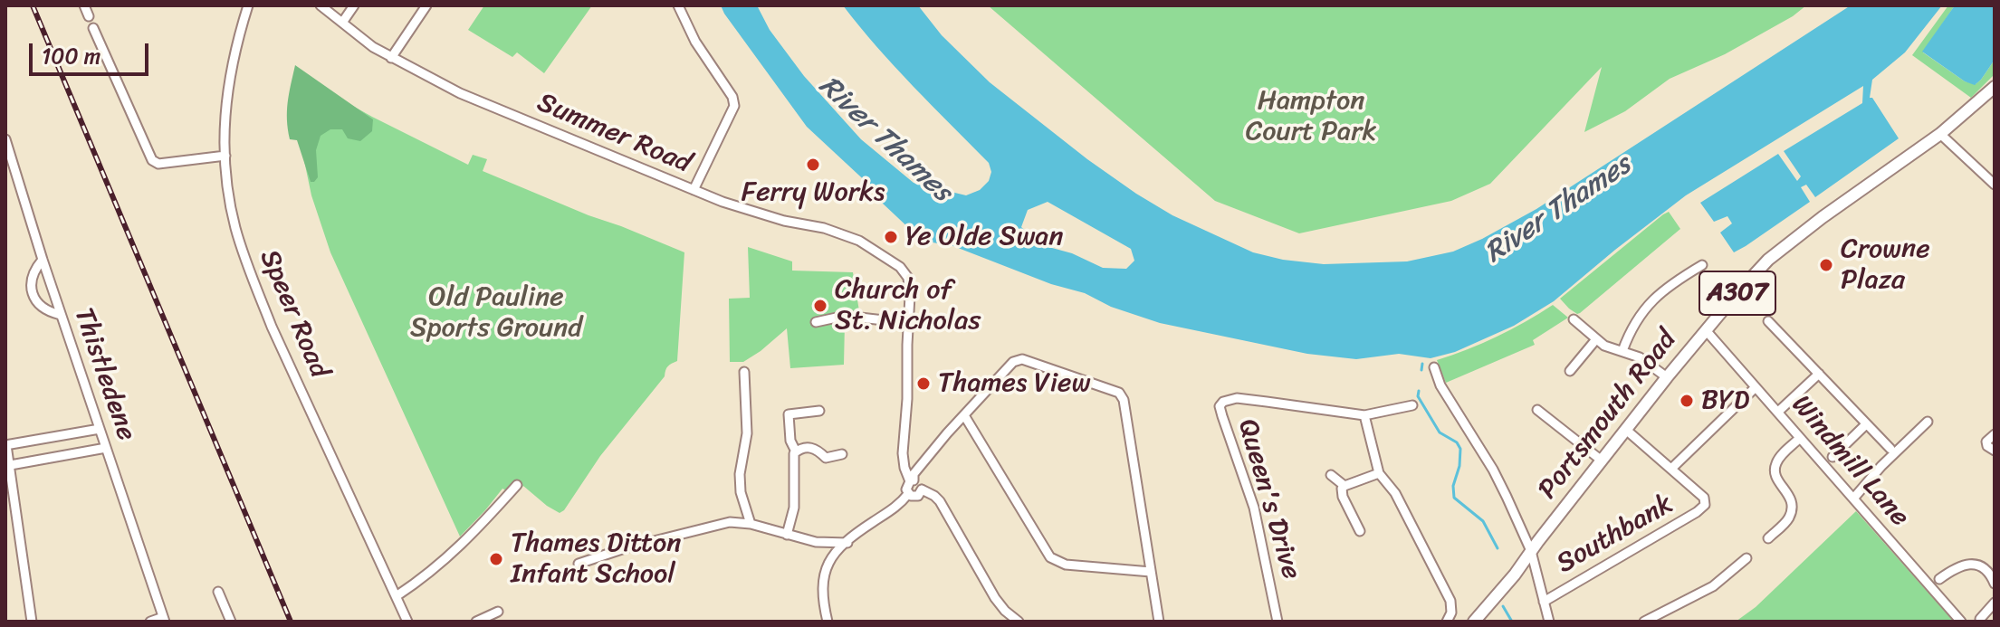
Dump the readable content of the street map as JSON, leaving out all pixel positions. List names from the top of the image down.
{
  "streets": {
    "main road": ["A307", "Portsmouth Road"],
    "street": [
      "Summer Road",
      "Speer Road",
      "Thistledene",
      "Windmill Lane",
      "Queen's Drive",
      "Southbank"
    ]
  },
  "crossings": [
    ["Portsmouth Road", "Windmill Lane"]
  ],
  "water": ["River Thames"],
  "parks": ["Hampton Court Park", "Old Pauline Sports Ground"],
  "places": [
    "Ferry Works",
    "Ye Olde Swan",
    "Crowne Plaza",
    "Church of St. Nicholas",
    "Thames View",
    "BYD",
    "Thames Ditton Infant School"
  ],
  "scale_bar": "100 m"
}
